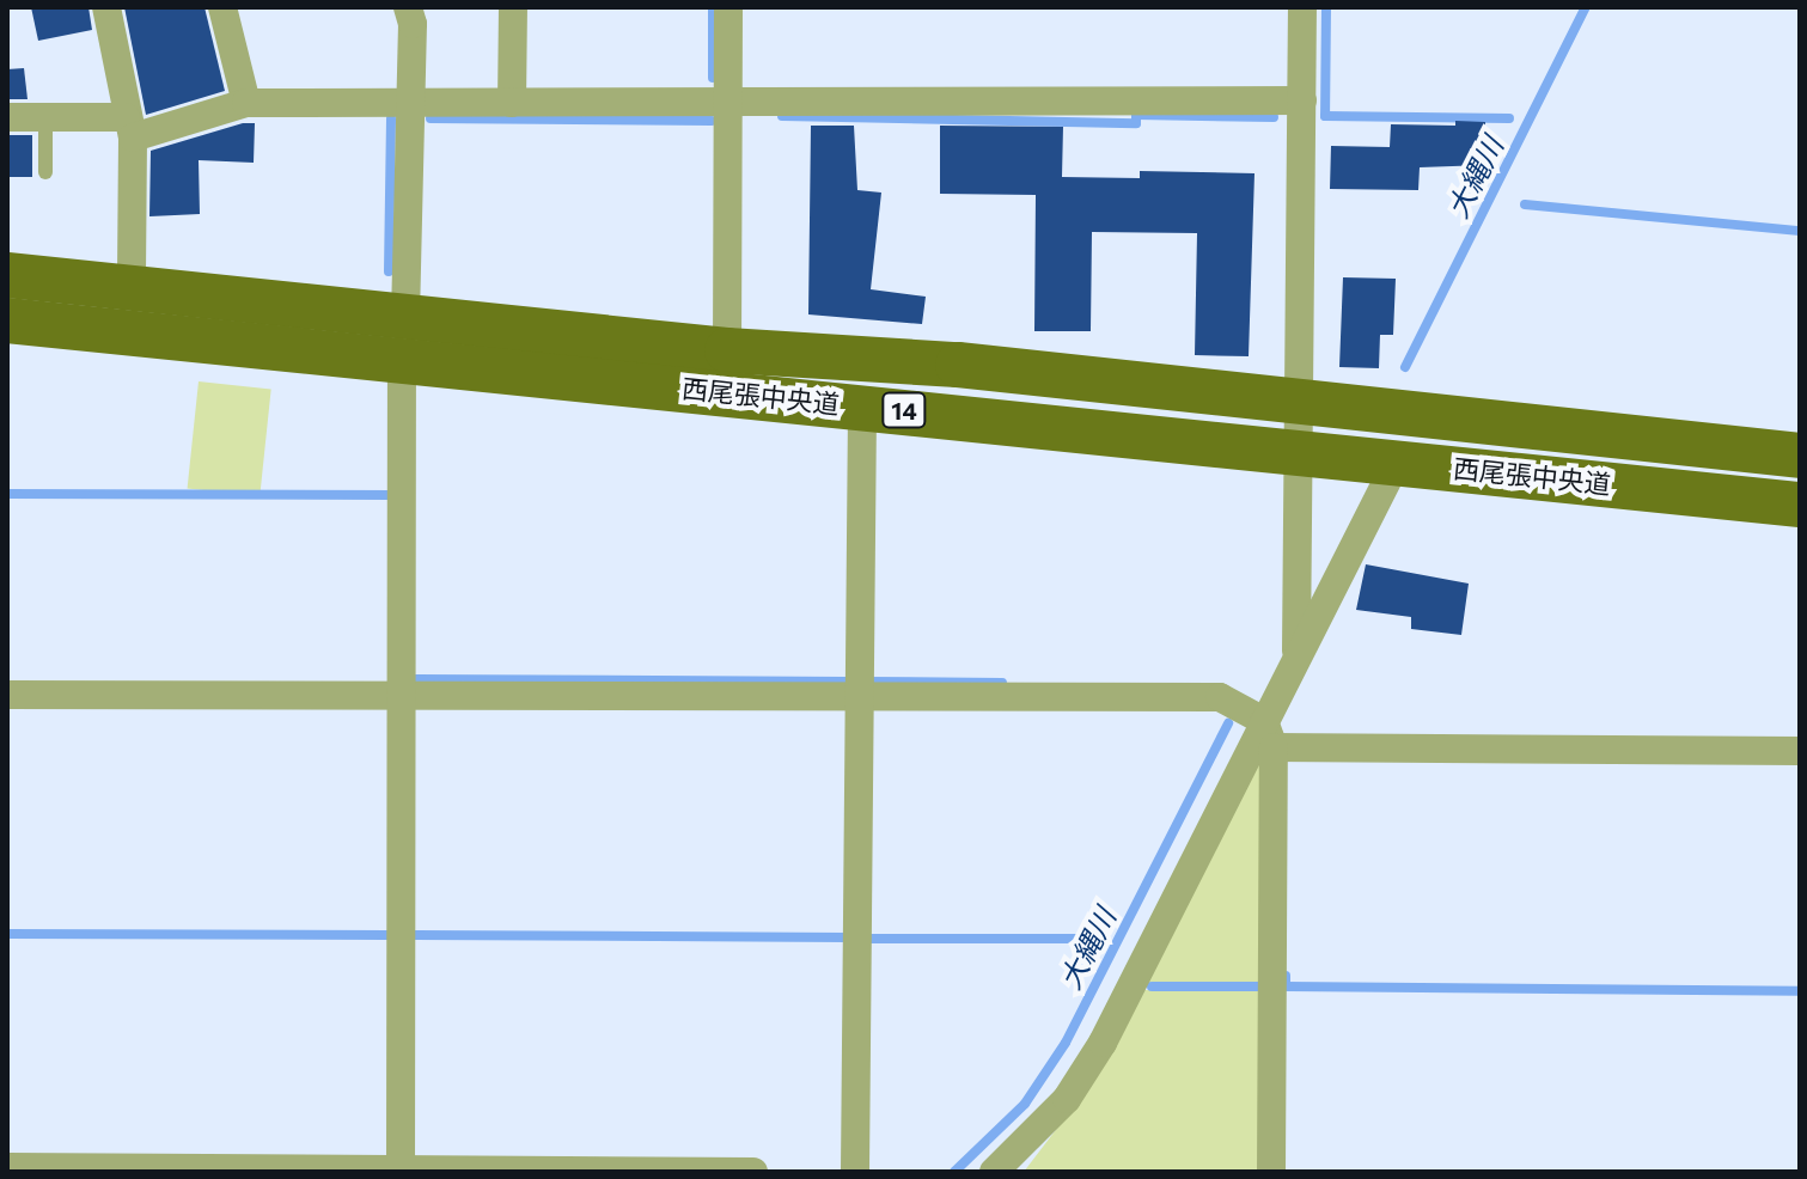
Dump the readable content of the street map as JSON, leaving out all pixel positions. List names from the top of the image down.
{
  "streets": {
    "main road": ["西尾張中央道", "14"]
  },
  "water": ["大縄川"]
}
